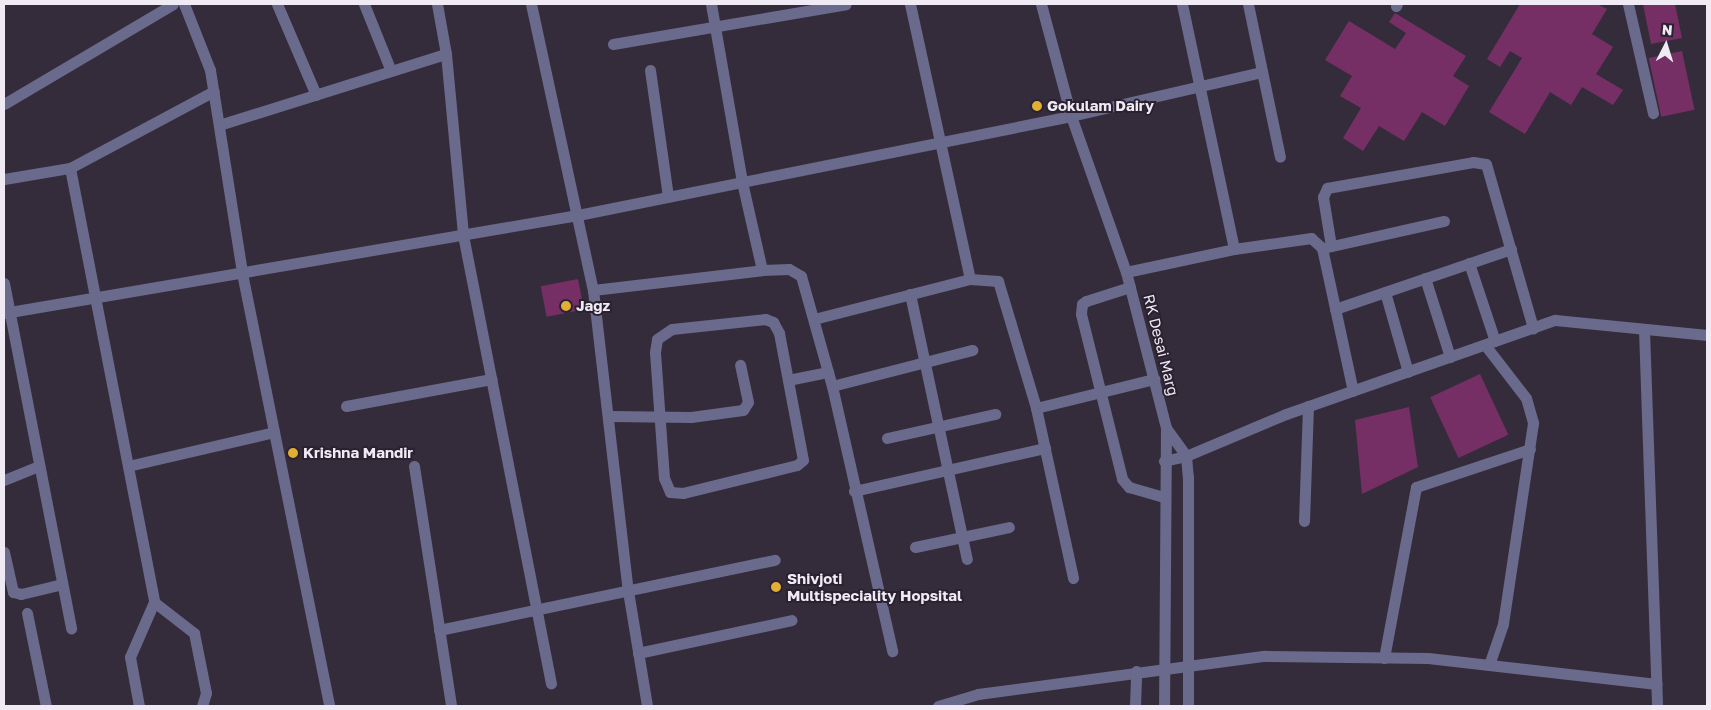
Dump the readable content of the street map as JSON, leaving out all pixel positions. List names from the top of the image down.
{
  "streets": {
    "street": ["RK Desai Marg"]
  },
  "places": [
    "Gokulam Dairy",
    "Jagz",
    "Krishna Mandir",
    "Shivjoti Multispeciality Hopsital"
  ],
  "north": "top"
}
